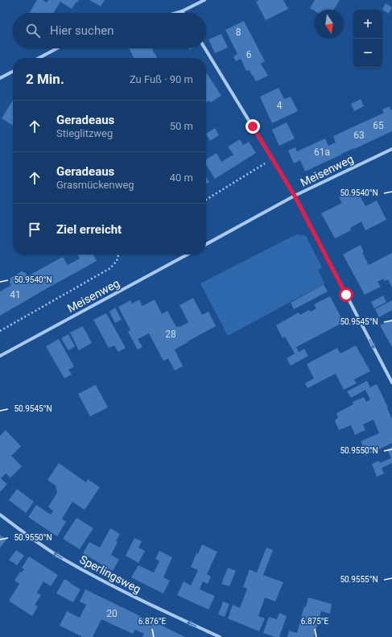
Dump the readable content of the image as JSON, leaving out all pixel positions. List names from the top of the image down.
{
  "streets": {
    "street": ["Meisenweg", "Sperlingsweg"]
  },
  "one_way": ["Sperlingsweg"],
  "house_numbers": [
    "8",
    "6",
    "4",
    "65",
    "63",
    "61a",
    "41",
    "28",
    "20"
  ],
  "north": "bottom",
  "page": {
    "map_buttons": ["+", "−"],
    "search": "Hier suchen",
    "heading": ["2 Min.", "Zu Fuß · 90 m"],
    "list": [
      ["Geradeaus", "Stieglitzweg", "50 m"],
      ["Geradeaus", "Grasmückenweg", "40 m"],
      "Ziel erreicht"
    ]
  },
  "coordinates": [
    "50.9540°N",
    "50.9545°N",
    "50.9550°N",
    "50.9555°N",
    "6.876°E",
    "6.875°E"
  ]
}
